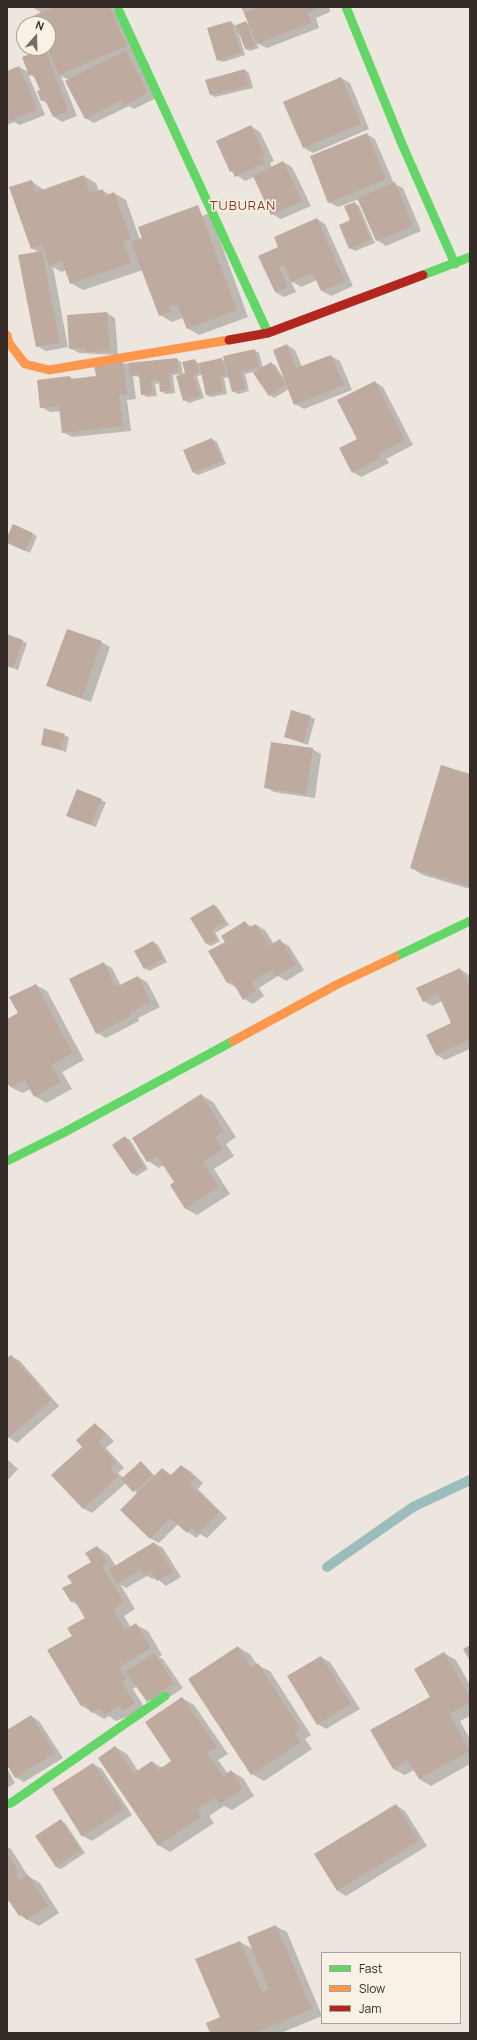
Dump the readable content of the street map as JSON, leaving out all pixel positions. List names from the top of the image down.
{
  "districts": ["TUBURAN"],
  "legend": ["Fast", "Slow", "Jam"],
  "north": "top"
}
